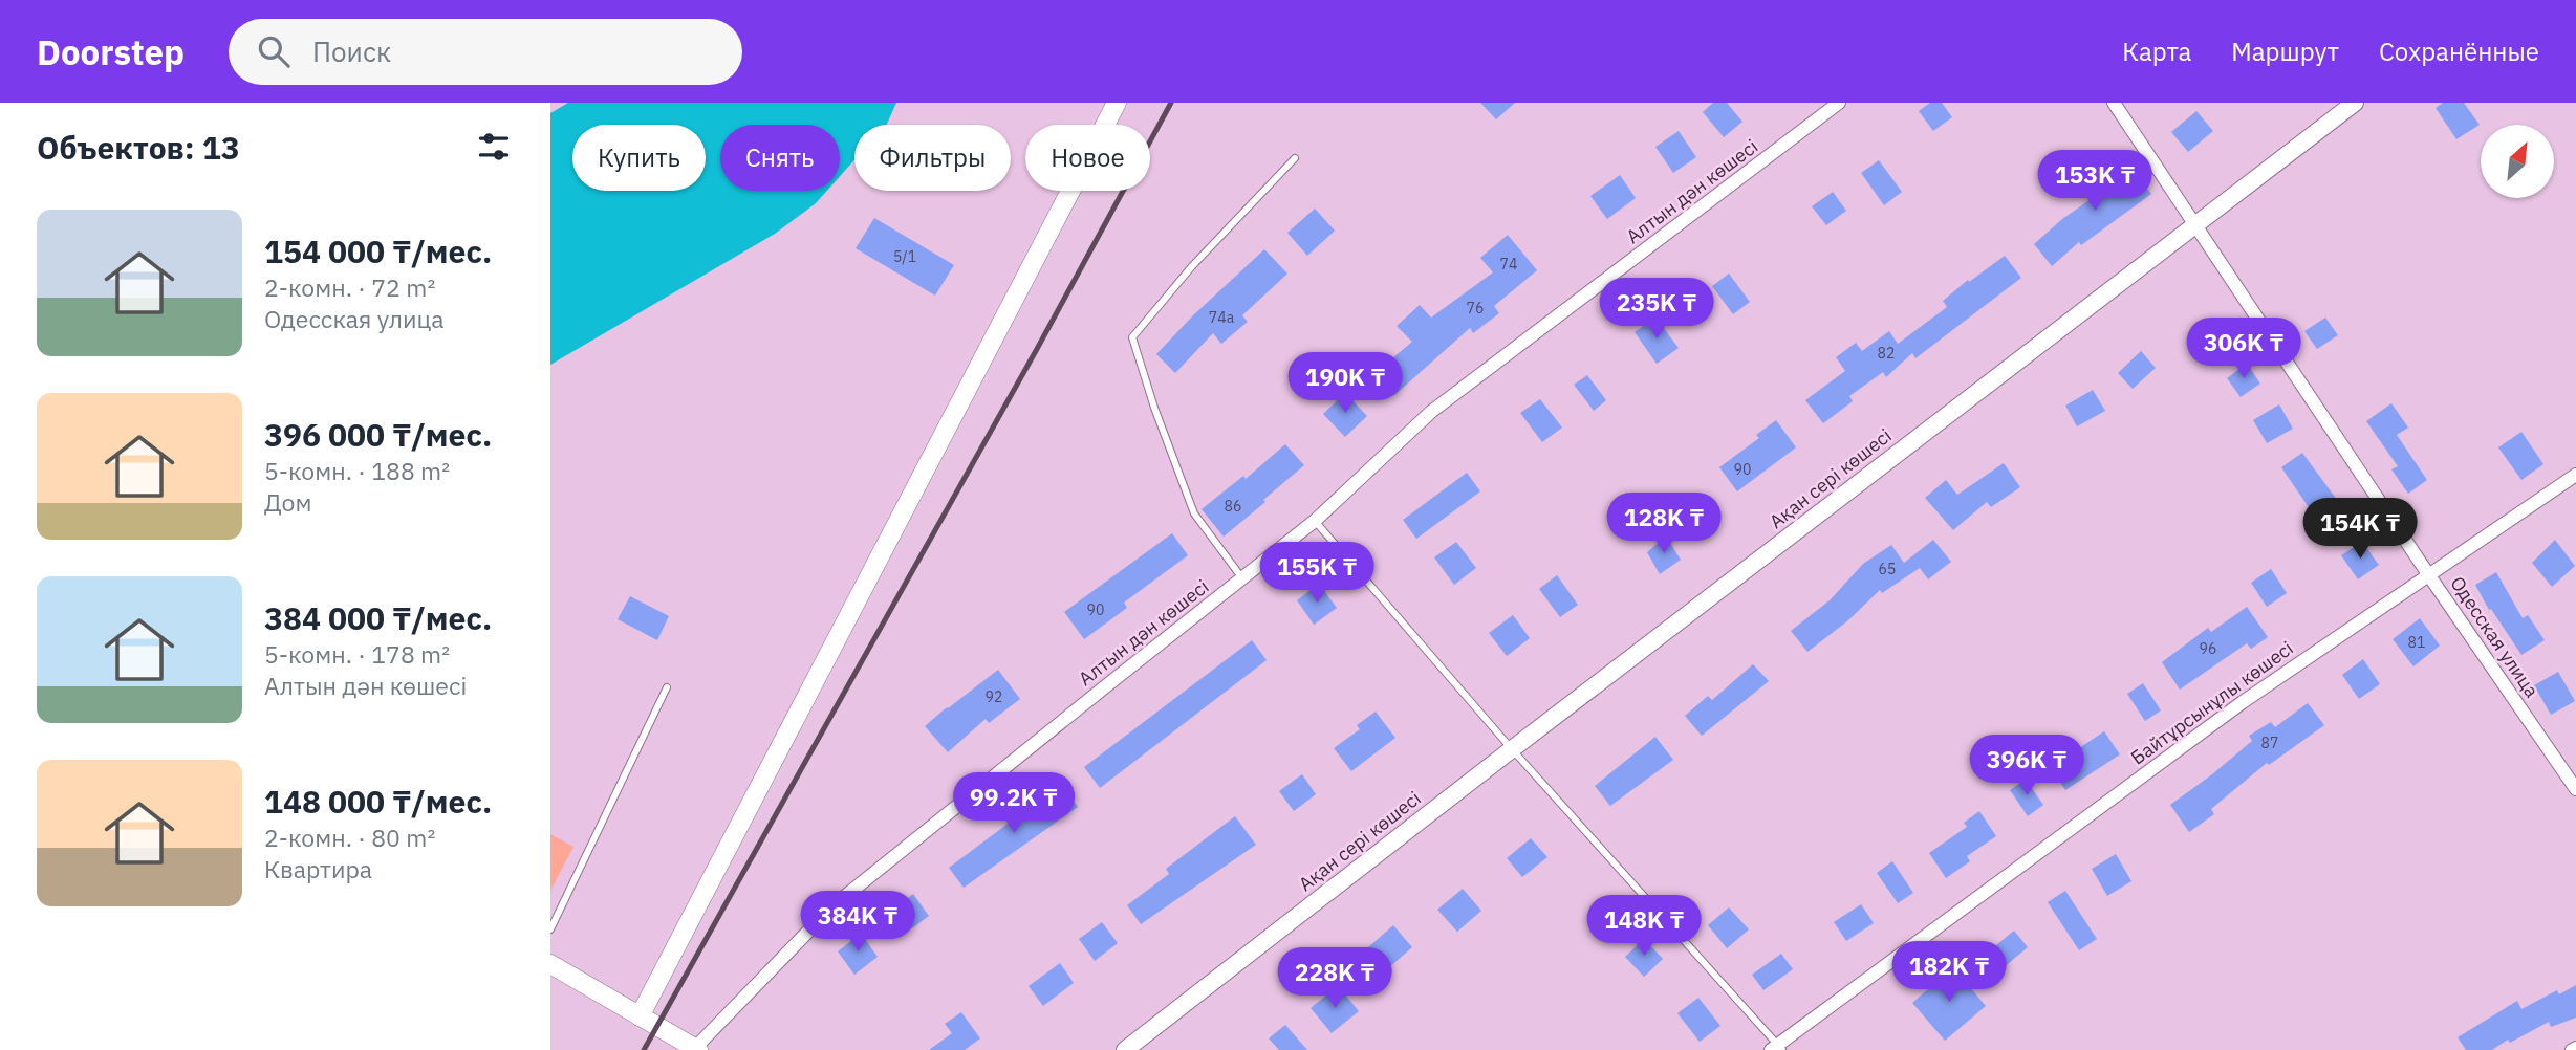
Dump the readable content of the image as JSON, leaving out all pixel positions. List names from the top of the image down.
{
  "streets": {
    "street": [
      "Алтын дән көшесі",
      "Ақан сері көшесі",
      "Одесская улица",
      "Байтұрсынұлы көшесі"
    ]
  },
  "crossings": [
    ["Ақан сері көшесі", "Одесская улица"],
    ["Одесская улица", "Байтұрсынұлы көшесі"]
  ],
  "house_numbers": [
    "5/1",
    "74",
    "76",
    "74а",
    "82",
    "90",
    "86",
    "65",
    "90",
    "81",
    "96",
    "92",
    "87"
  ],
  "north": "top right",
  "page": {
    "header": "Doorstep",
    "search": "Поиск",
    "nav": ["Карта", "Маршрут", "Сохранённые"],
    "heading": "Объектов: 13",
    "chip": [
      "Купить",
      "Снять",
      "Фильтры",
      "Новое"
    ],
    "price": [
      "153K ₸",
      "235K ₸",
      "306K ₸",
      "190K ₸",
      "128K ₸",
      "154K ₸",
      "155K ₸",
      "396K ₸",
      "99.2K ₸",
      "384K ₸",
      "148K ₸",
      "182K ₸",
      "228K ₸"
    ],
    "list": [
      {
        "name": "154 000 ₸/мес.",
        "note": "2-комн. · 72 m² · Одесская улица"
      },
      {
        "name": "396 000 ₸/мес.",
        "note": "5-комн. · 188 m² · Дом"
      },
      {
        "name": "384 000 ₸/мес.",
        "note": "5-комн. · 178 m² · Алтын дән көшесі"
      },
      {
        "name": "148 000 ₸/мес.",
        "note": "2-комн. · 80 m² · Квартира"
      }
    ]
  }
}
